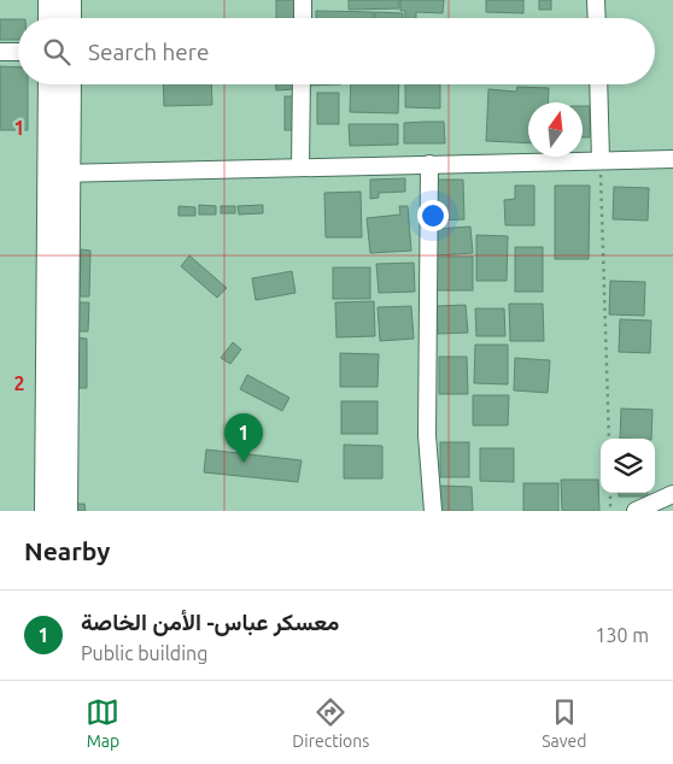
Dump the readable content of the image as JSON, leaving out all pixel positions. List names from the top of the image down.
{
  "north": "top",
  "page": {
    "search": "Search here",
    "pins": "1",
    "heading": "Nearby",
    "list": [
      {
        "mark": "1",
        "name": "معسكر عباس- الأمن الخاصة",
        "note": "Public building",
        "value": "130 m"
      }
    ],
    "nav": ["Map", "Directions", "Saved"]
  },
  "grid": {
    "rows": ["1", "2"]
  }
}
